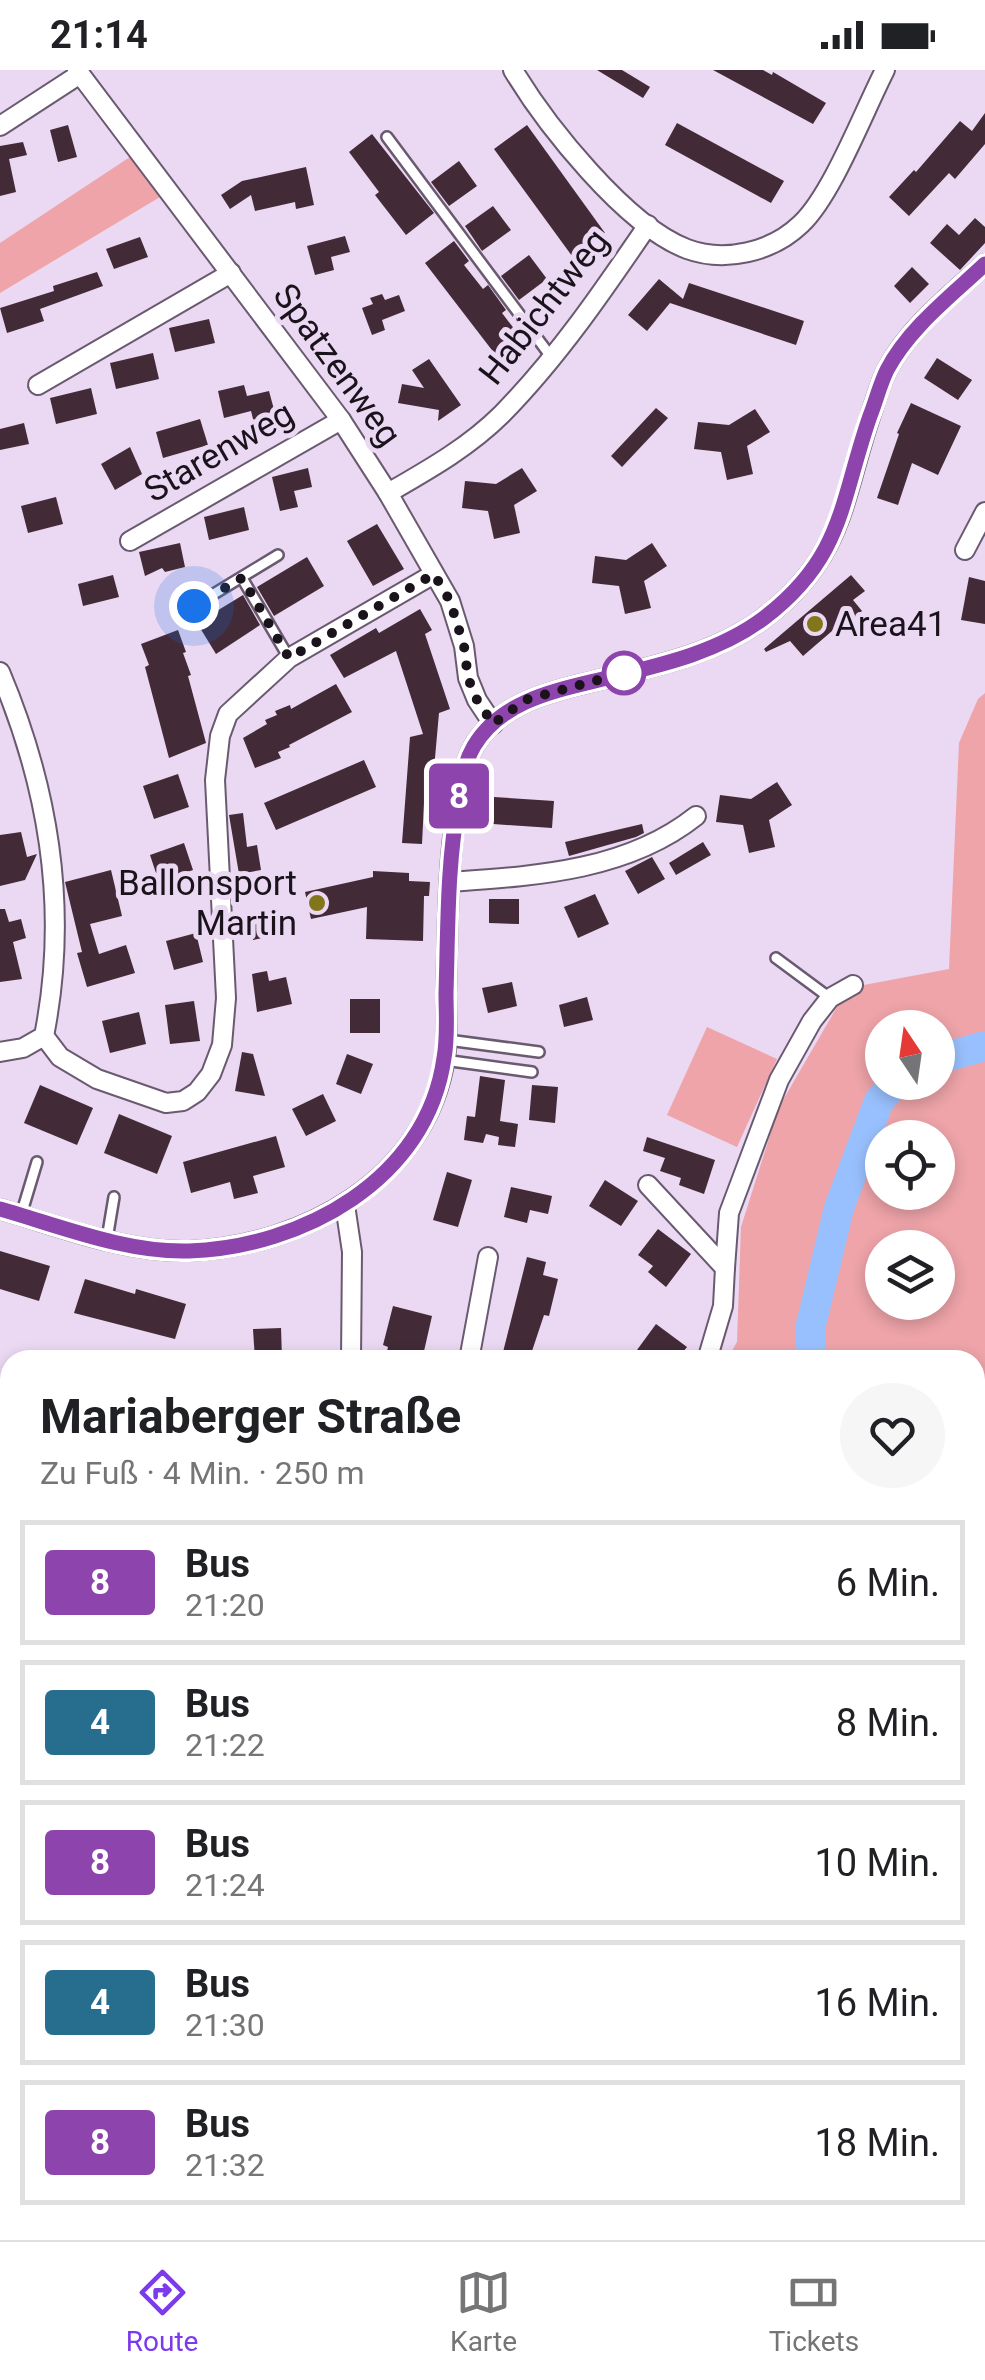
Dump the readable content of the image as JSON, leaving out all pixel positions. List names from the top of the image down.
{
  "streets": {
    "street": ["Habichtweg", "Spatzenweg", "Starenweg"]
  },
  "crossings": [
    ["Habichtweg", "Spatzenweg"],
    ["Spatzenweg", "Starenweg"]
  ],
  "places": ["Area41", "Ballonsport Martin"],
  "lines": ["bus line 8"],
  "north": "top",
  "page": {
    "status": "21:14",
    "on_map": "8",
    "heading": ["Mariaberger Straße", "Zu Fuß · 4 Min. · 250 m"],
    "list": [
      {
        "mark": "8",
        "name": "Bus",
        "note": "21:20",
        "value": "6 Min."
      },
      {
        "mark": "4",
        "name": "Bus",
        "note": "21:22",
        "value": "8 Min."
      },
      {
        "mark": "8",
        "name": "Bus",
        "note": "21:24",
        "value": "10 Min."
      },
      {
        "mark": "4",
        "name": "Bus",
        "note": "21:30",
        "value": "16 Min."
      },
      {
        "mark": "8",
        "name": "Bus",
        "note": "21:32",
        "value": "18 Min."
      }
    ],
    "tabs": ["Route", "Karte", "Tickets"]
  }
}
